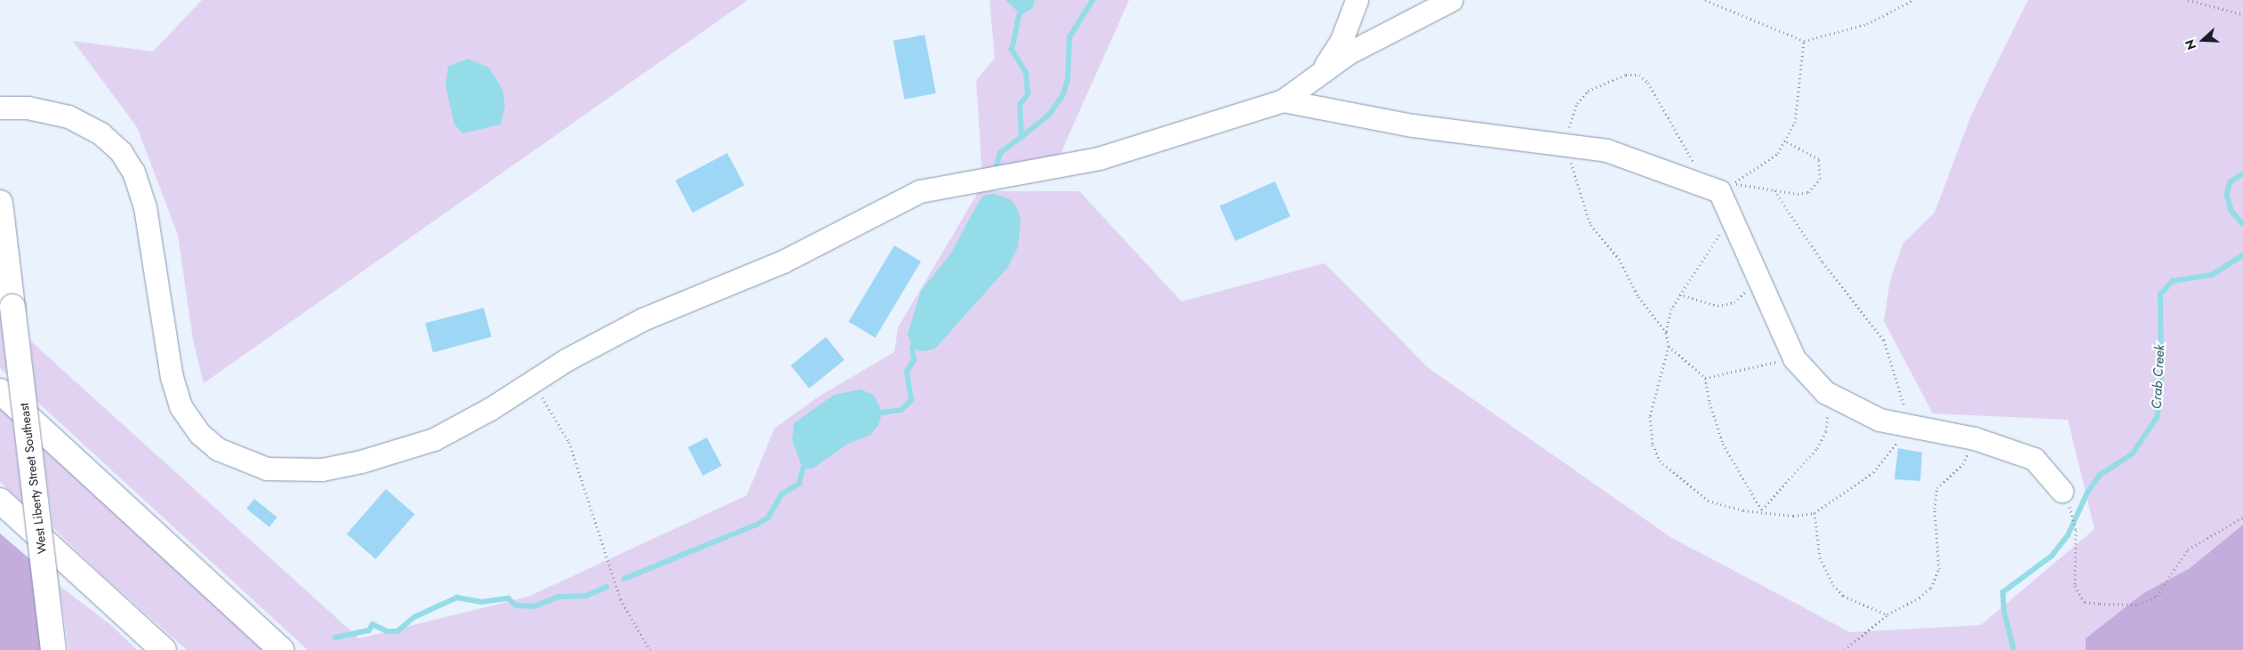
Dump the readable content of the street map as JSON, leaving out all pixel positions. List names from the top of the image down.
{
  "streets": {
    "main road": ["West Liberty Street Southeast"]
  },
  "water": ["Crab Creek"],
  "north": "left"
}
